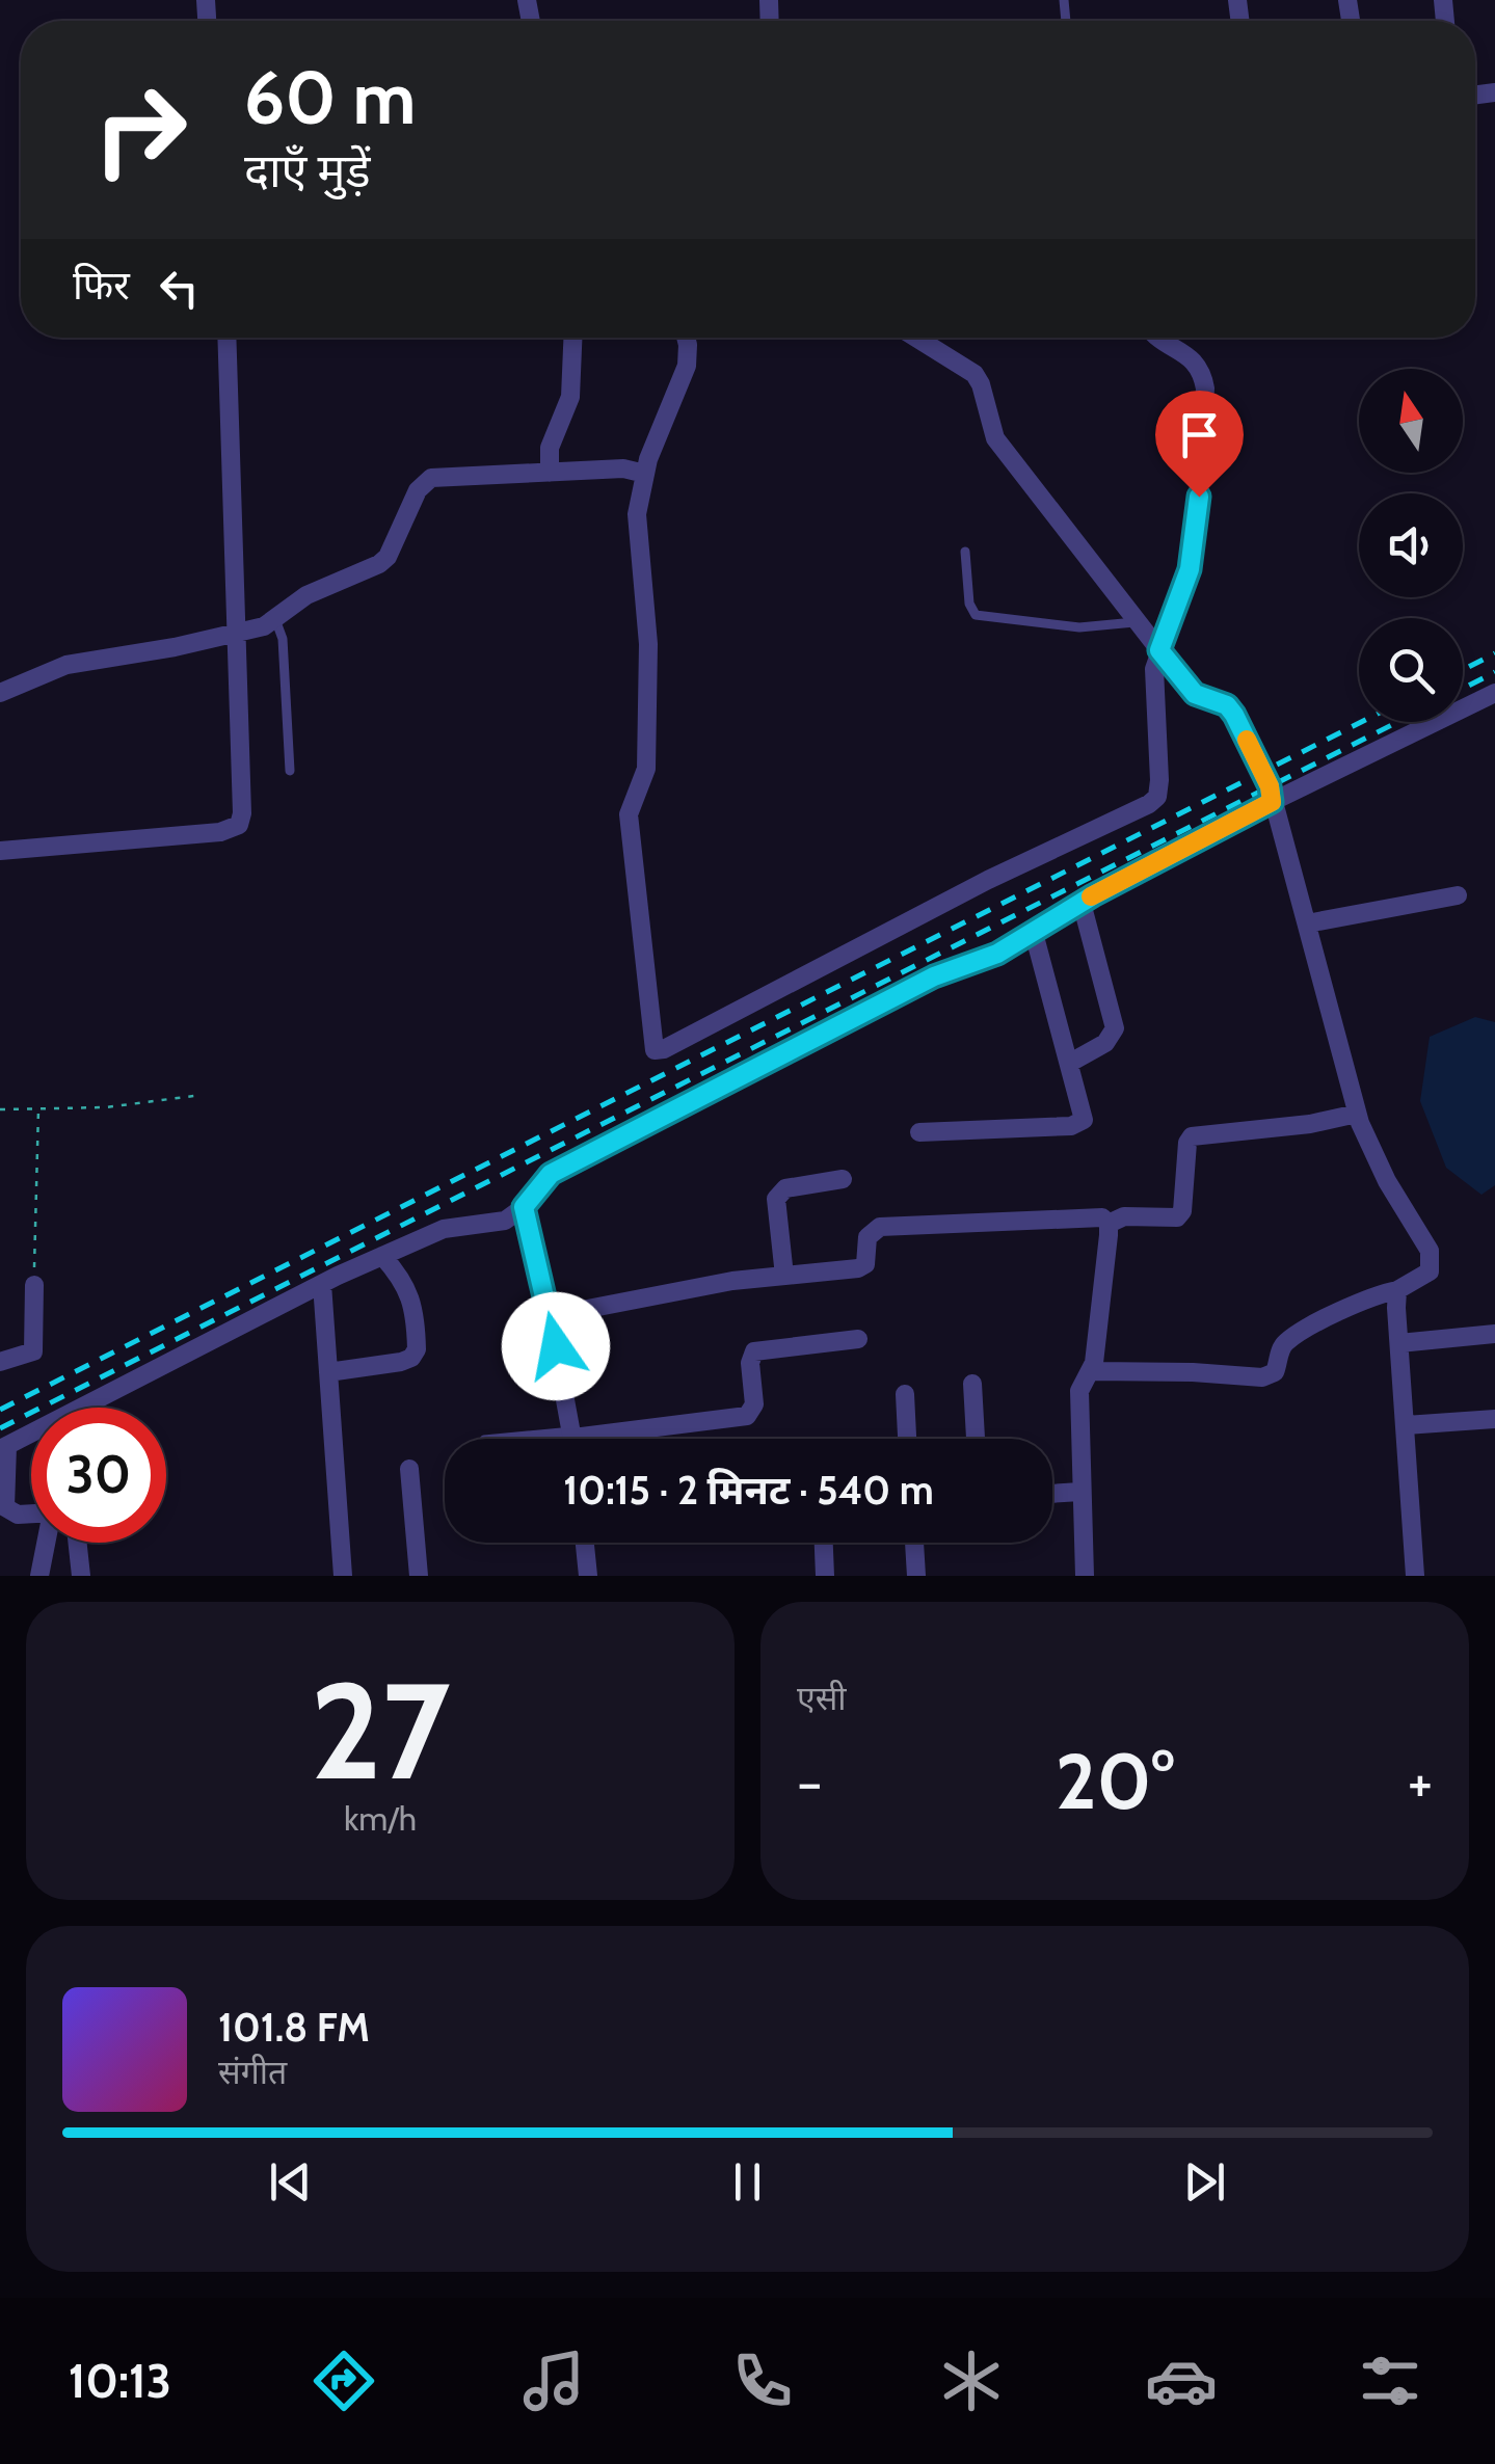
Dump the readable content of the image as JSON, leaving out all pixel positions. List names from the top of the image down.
{
  "north": "top",
  "page": {
    "turn": ["60 m", "दाएँ मुड़ें"],
    "then": "फिर",
    "limit": "30",
    "trip": "10:15 · 2 मिनट · 540 m",
    "tile": [
      ["27", "km/h"],
      "एसी"
    ],
    "heat": ["−", "20°", "+"],
    "song": ["101.8 FM", "संगीत"],
    "tabs": "10:13"
  }
}
